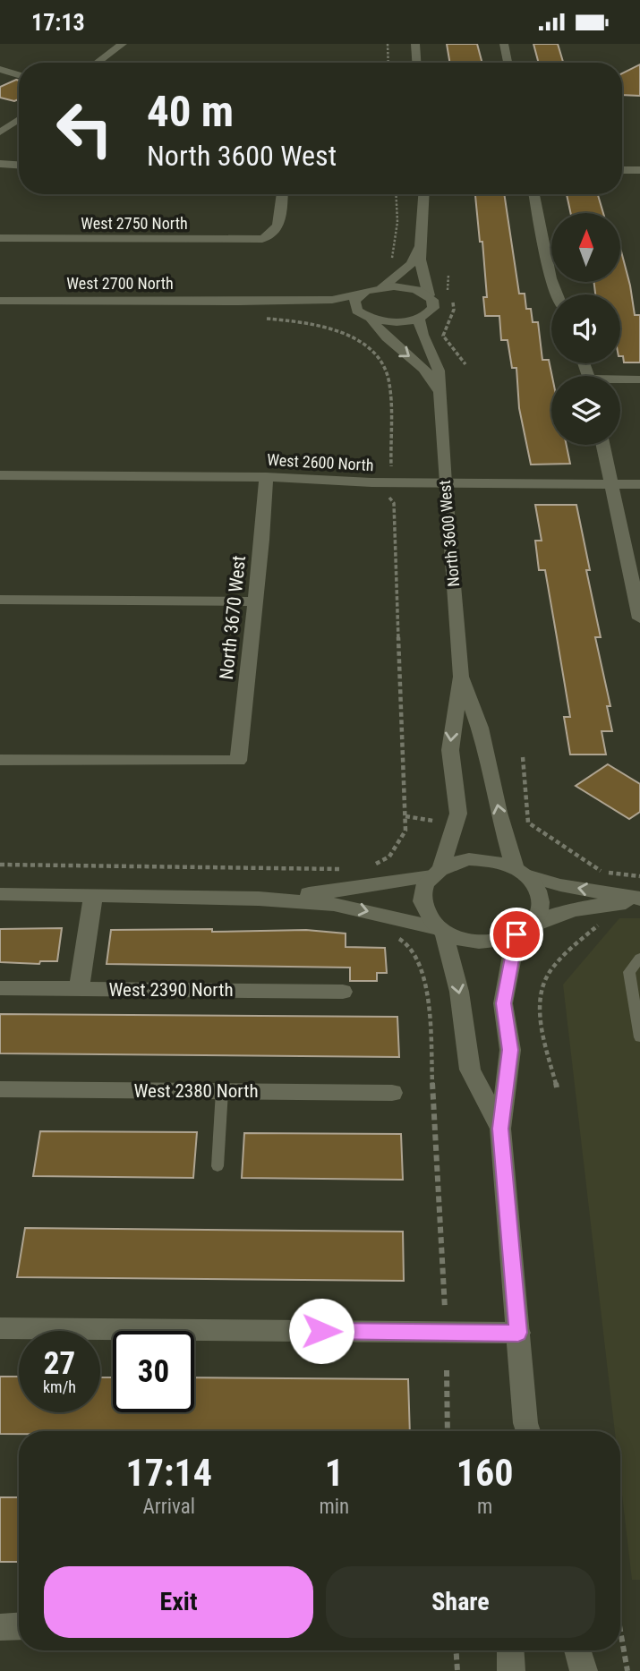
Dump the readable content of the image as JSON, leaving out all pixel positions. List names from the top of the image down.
{
  "streets": {
    "street": [
      "West 2750 North",
      "West 2700 North",
      "West 2600 North",
      "North 3600 West",
      "North 3670 West",
      "West 2390 North",
      "West 2380 North"
    ]
  },
  "crossings": [
    ["West 2700 North", "North 3600 West"],
    ["West 2600 North", "North 3600 West"],
    ["West 2600 North", "North 3670 West"]
  ],
  "north": "top",
  "page": {
    "status": "17:13",
    "turn": ["40 m", "North 3600 West"],
    "speed": "27 km/h",
    "limit": "30",
    "eta": [
      "17:14",
      "Arrival",
      "1",
      "min",
      "160",
      "m"
    ],
    "buttons": ["Exit", "Share"]
  }
}
